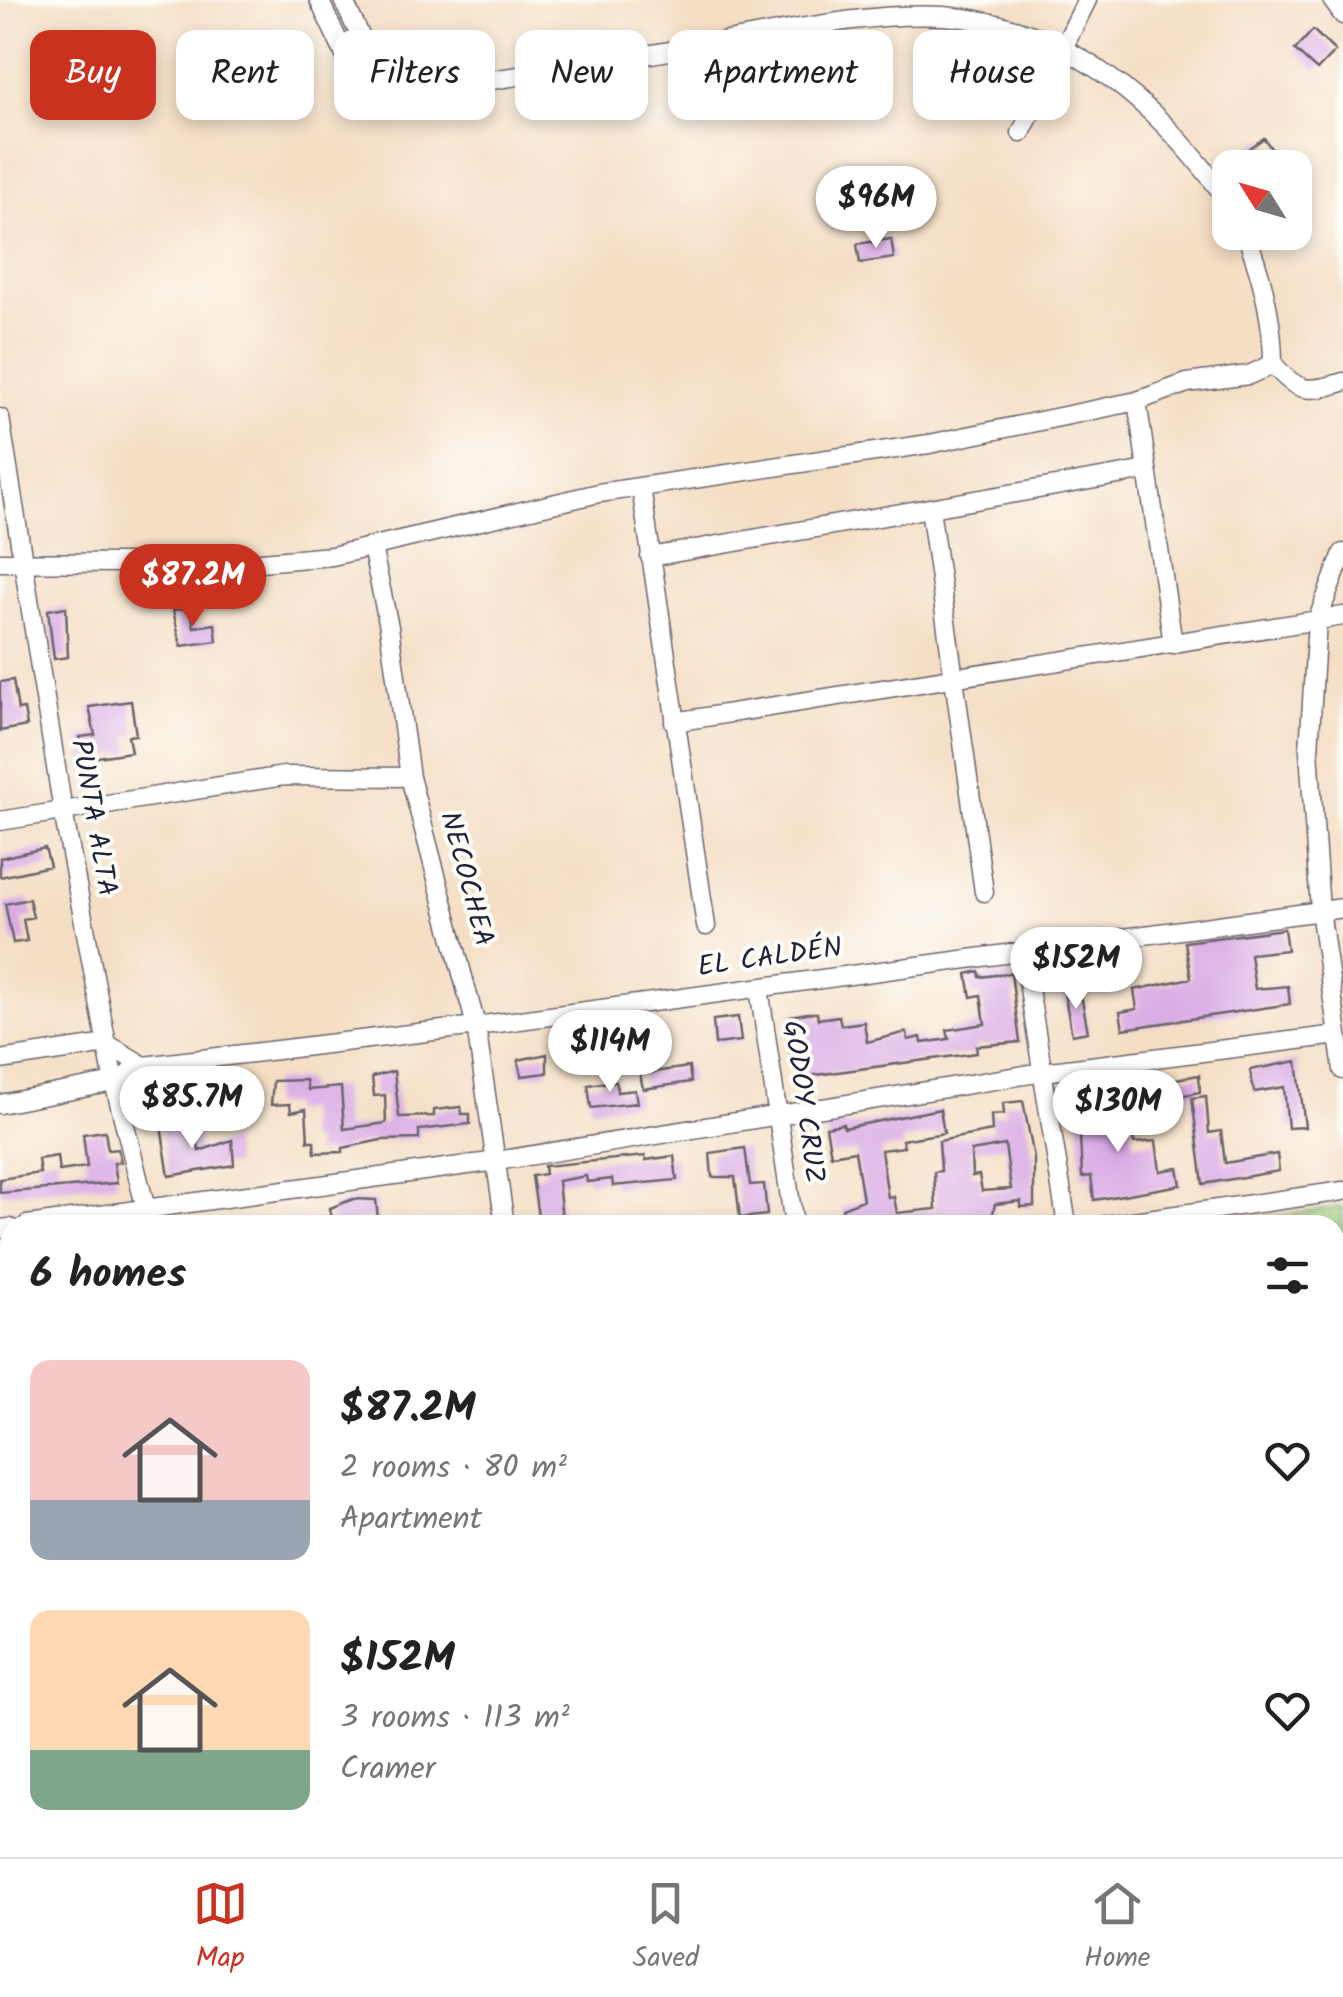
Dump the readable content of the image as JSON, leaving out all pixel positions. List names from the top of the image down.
{
  "streets": {
    "street": [
      "PUNTA ALTA",
      "NECOCHEA",
      "EL CALDÉN",
      "GODOY CRUZ"
    ]
  },
  "crossings": [
    ["PUNTA ALTA", "EL CALDÉN"],
    ["NECOCHEA", "EL CALDÉN"],
    ["EL CALDÉN", "GODOY CRUZ"]
  ],
  "north": "top left",
  "page": {
    "chip": [
      "Buy",
      "Rent",
      "Filters",
      "New",
      "Apartment",
      "House"
    ],
    "price": [
      "$96M",
      "$87.2M",
      "$152M",
      "$114M",
      "$85.7M",
      "$130M"
    ],
    "heading": "6 homes",
    "list": [
      {
        "name": "$87.2M",
        "note": "2 rooms · 80 m² · Apartment"
      },
      {
        "name": "$152M",
        "note": "3 rooms · 113 m² · Cramer"
      }
    ],
    "tabs": ["Map", "Saved", "Home"]
  }
}
